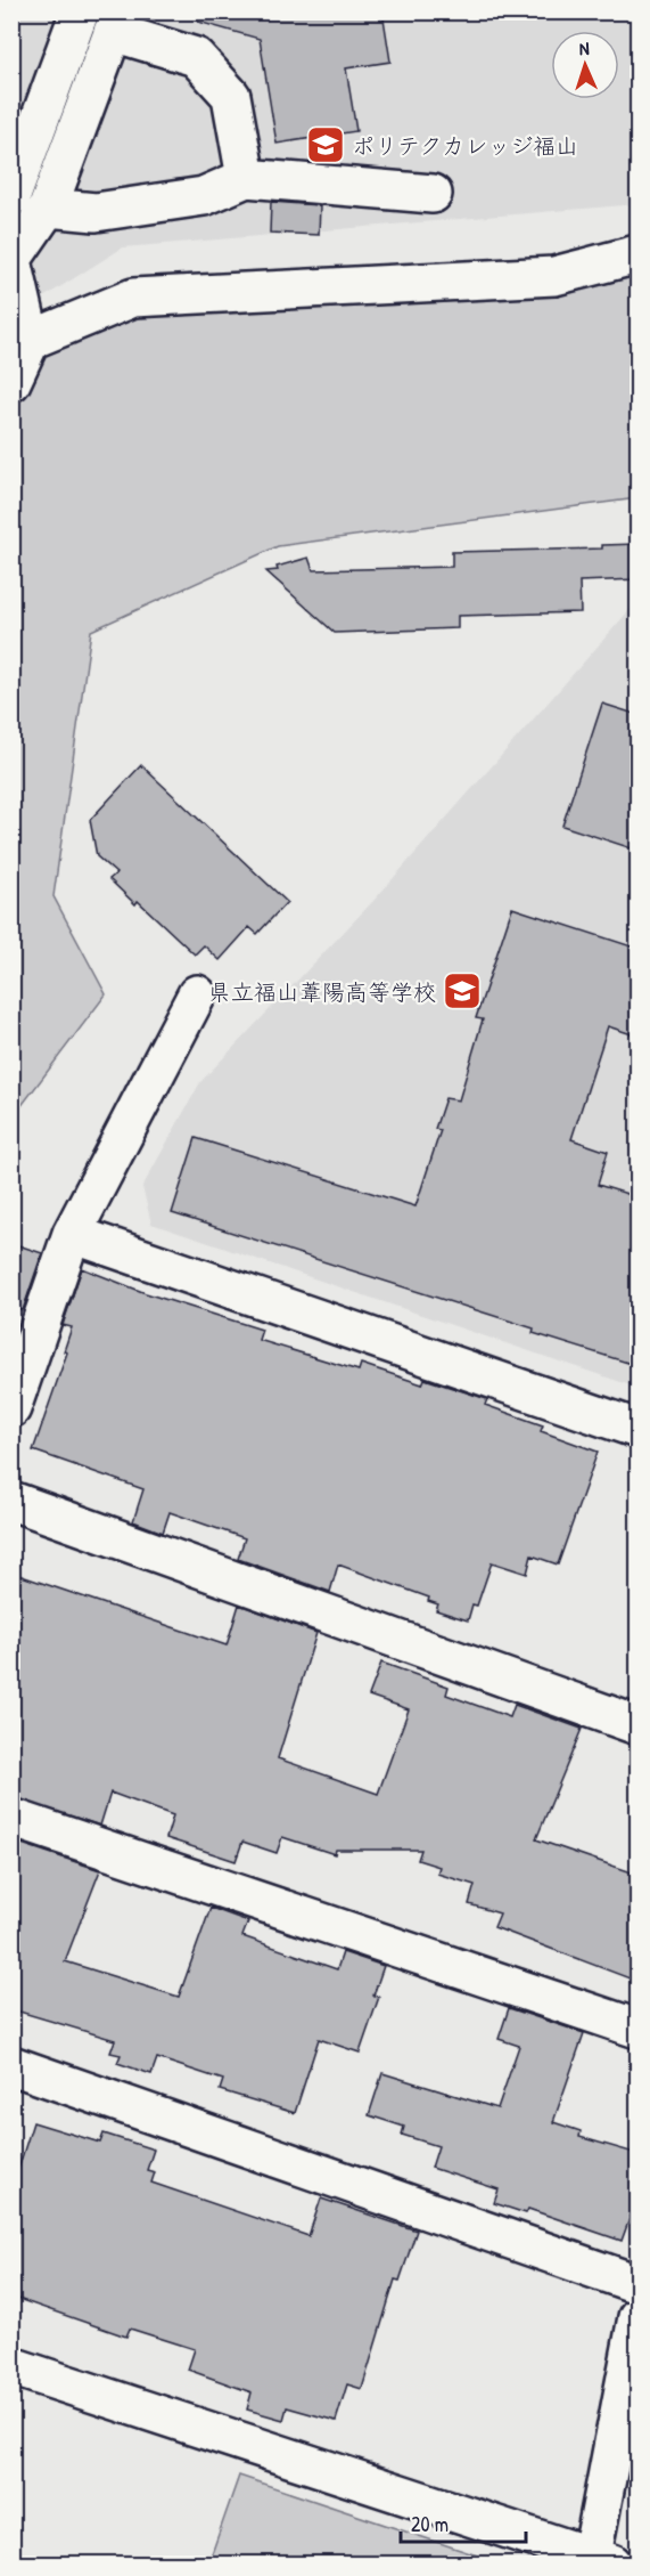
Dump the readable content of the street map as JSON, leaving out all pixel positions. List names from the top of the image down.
{
  "places": {
    "school or university": ["ポリテクカレッジ福山", "県立福山葦陽高等学校"]
  },
  "scale_bar": "20 m",
  "north": "top"
}
